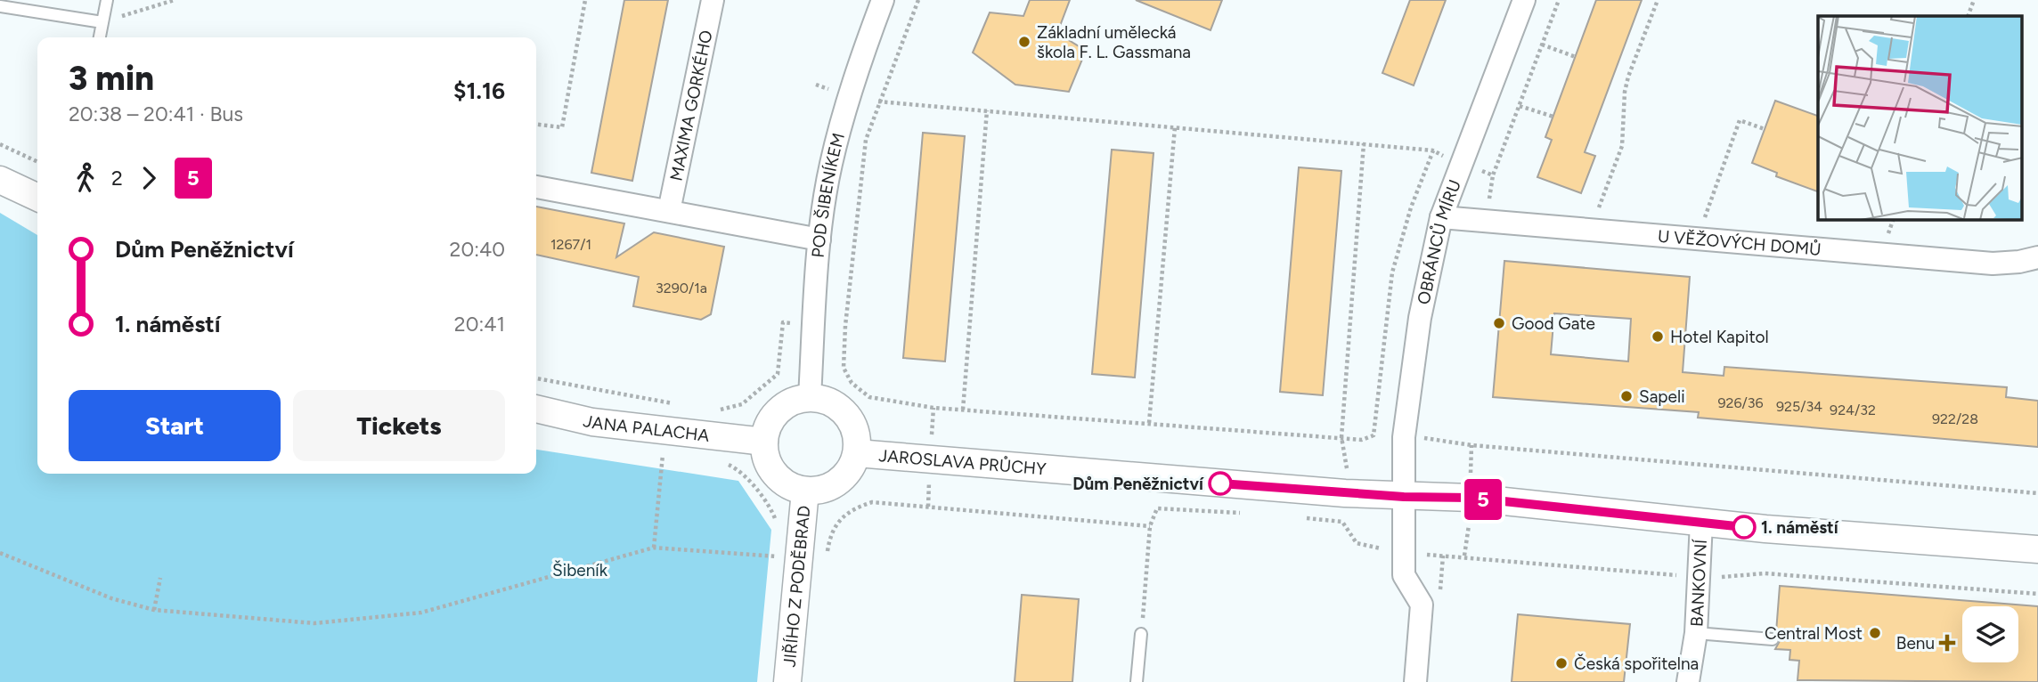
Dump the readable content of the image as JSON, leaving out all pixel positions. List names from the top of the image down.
{
  "streets": {
    "street": [
      "MAXIMA GORKÉHO",
      "POD ŠIBENÍKEM",
      "U VĚŽOVÝCH DOMŮ",
      "OBRÁNCŮ MÍRU",
      "JANA PALACHA",
      "JAROSLAVA PRŮCHY",
      "BANKOVNÍ",
      "JIŘÍHO Z PODĚBRAD"
    ]
  },
  "crossings": [
    ["POD ŠIBENÍKEM", "JANA PALACHA"],
    ["POD ŠIBENÍKEM", "JAROSLAVA PRŮCHY"],
    ["POD ŠIBENÍKEM", "JIŘÍHO Z PODĚBRAD"],
    ["U VĚŽOVÝCH DOMŮ", "OBRÁNCŮ MÍRU"],
    ["OBRÁNCŮ MÍRU", "JAROSLAVA PRŮCHY"],
    ["JANA PALACHA", "JAROSLAVA PRŮCHY"],
    ["JANA PALACHA", "JIŘÍHO Z PODĚBRAD"],
    ["JAROSLAVA PRŮCHY", "BANKOVNÍ"],
    ["JAROSLAVA PRŮCHY", "JIŘÍHO Z PODĚBRAD"]
  ],
  "parks": ["Šibeník"],
  "places": {
    "other": [
      "Základní umělecká škola F. L. Gassmana",
      "Good Gate",
      "Hotel Kapitol",
      "Sapeli",
      "Dům Peněžnictví",
      "1. náměstí",
      "Central Most",
      "Česká spořitelna"
    ],
    "health": ["Benu"]
  },
  "lines": ["bus line 5"],
  "house_numbers": [
    "1267/1",
    "3290/1a",
    "926/36",
    "925/34",
    "924/32",
    "922/28"
  ],
  "page": {
    "on_map": "5",
    "heading": ["3 min", "20:38 – 20:41 · Bus", "$1.16"],
    "legs": ["2", "5"],
    "list": [
      {
        "name": "Dům Peněžnictví",
        "value": "20:40"
      },
      {
        "name": "1. náměstí",
        "value": "20:41"
      }
    ],
    "buttons": ["Start", "Tickets"]
  }
}
